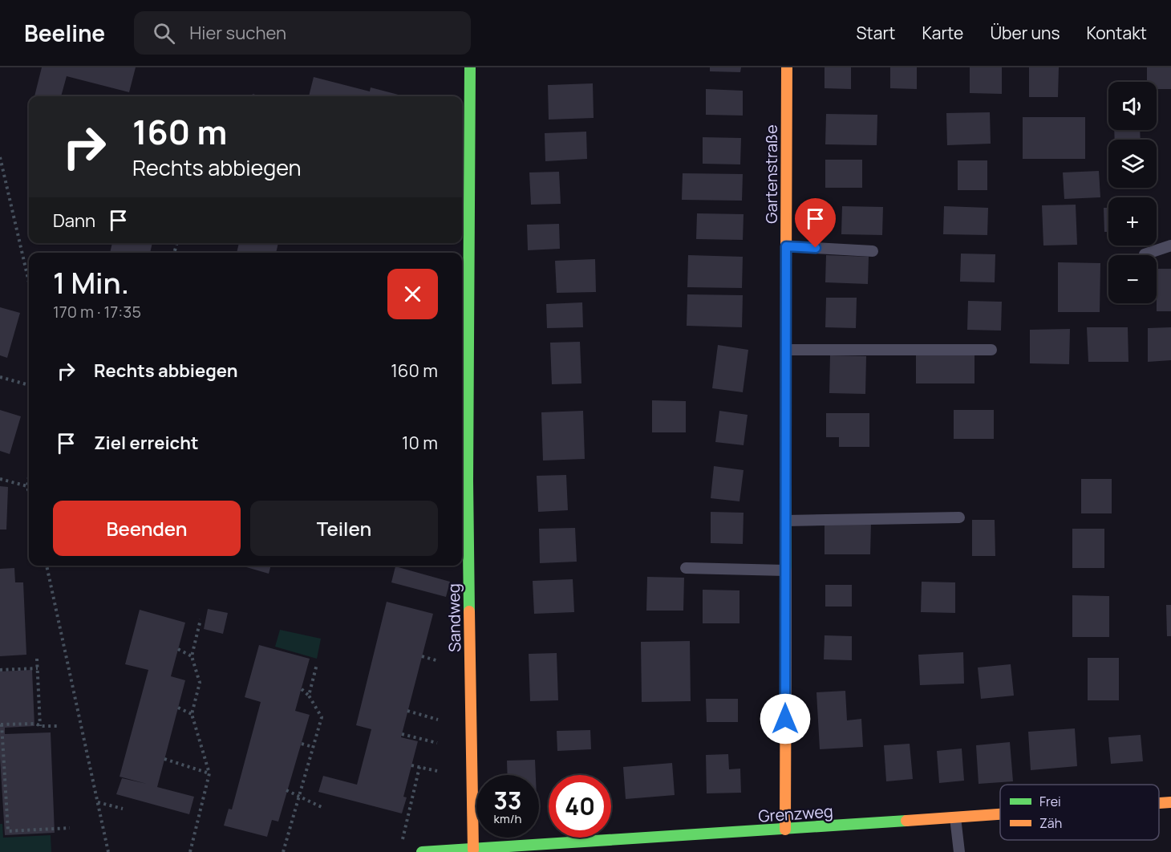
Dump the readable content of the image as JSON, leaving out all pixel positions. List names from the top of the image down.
{
  "streets": {
    "street": ["Gartenstraße", "Sandweg", "Grenzweg"]
  },
  "crossings": [
    ["Gartenstraße", "Grenzweg"],
    ["Sandweg", "Grenzweg"]
  ],
  "legend": ["Frei", "Zäh"],
  "page": {
    "header": "Beeline",
    "search": "Hier suchen",
    "nav": [
      "Start",
      "Karte",
      "Über uns",
      "Kontakt"
    ],
    "map_buttons": ["+", "−"],
    "turn": ["160 m", "Rechts abbiegen"],
    "then": "Dann",
    "heading": ["1 Min.", "170 m · 17:35"],
    "list": [
      {
        "name": "Rechts abbiegen",
        "value": "160 m"
      },
      {
        "name": "Ziel erreicht",
        "value": "10 m"
      }
    ],
    "buttons": ["Beenden", "Teilen"],
    "speed": "33 km/h",
    "limit": "40"
  }
}
